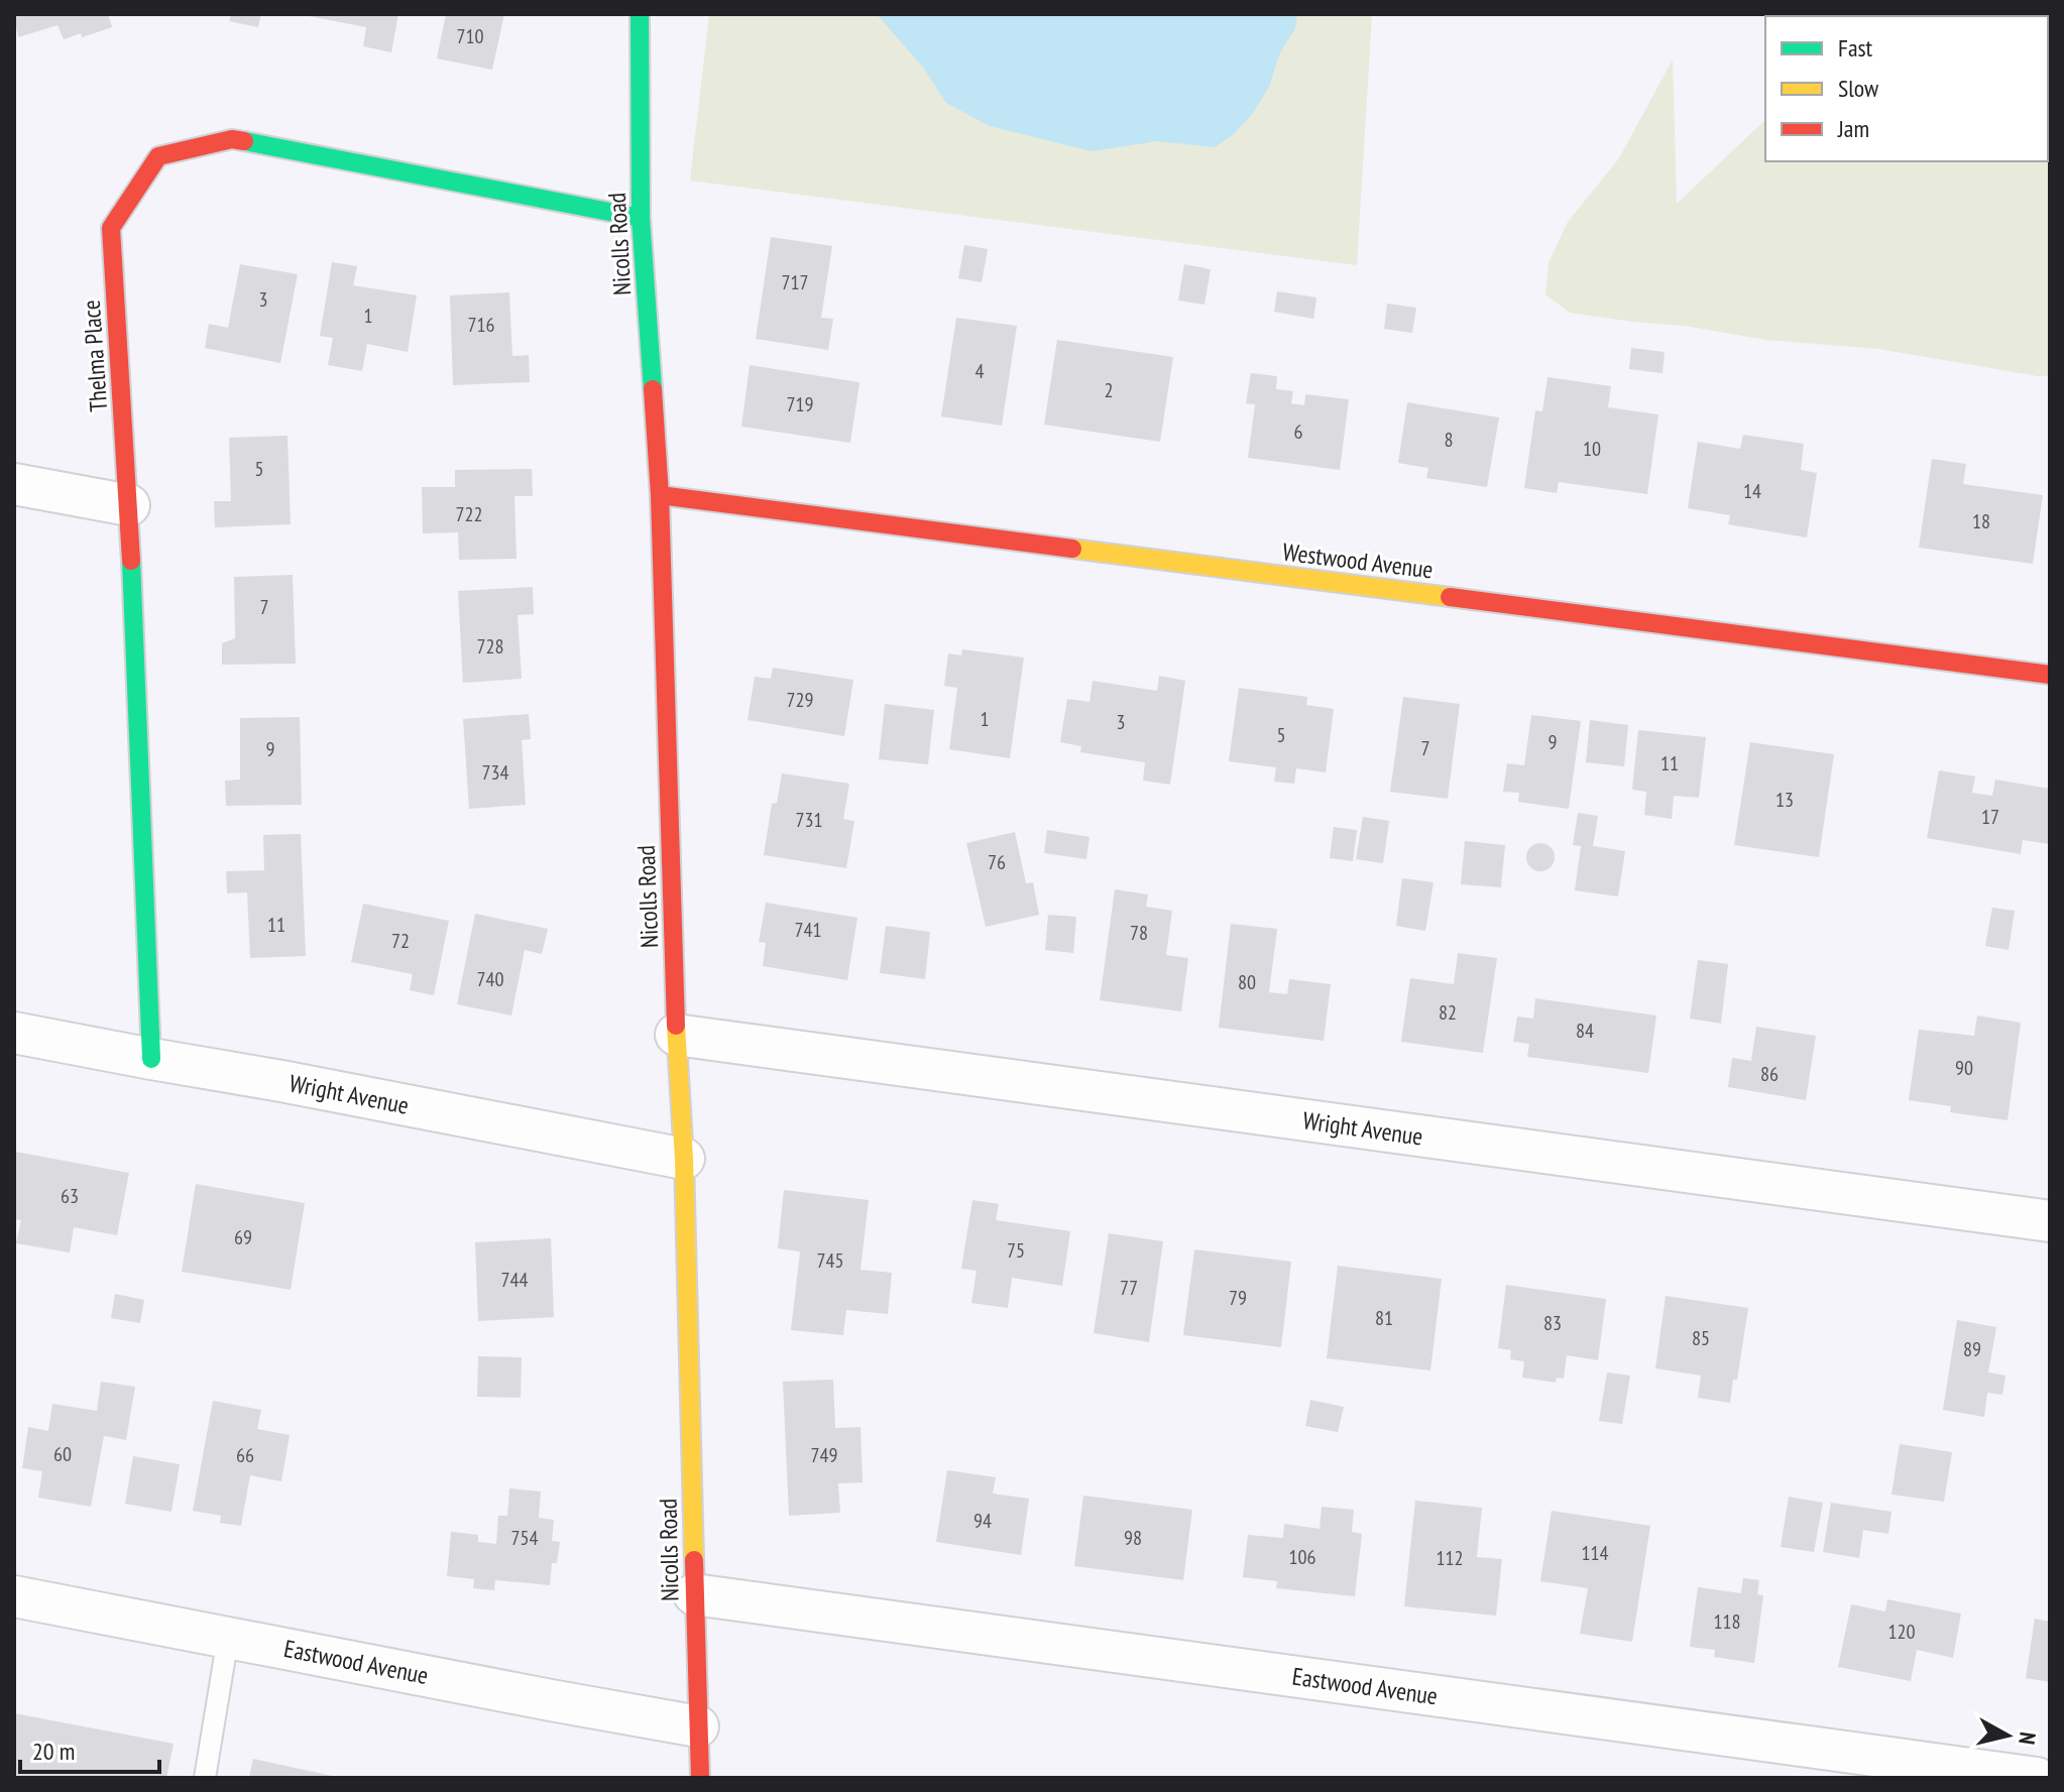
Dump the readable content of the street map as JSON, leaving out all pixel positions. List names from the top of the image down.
{
  "streets": {
    "street": [
      "Nicolls Road",
      "Thelma Place",
      "Westwood Avenue",
      "Wright Avenue",
      "Eastwood Avenue"
    ]
  },
  "crossings": [
    ["Nicolls Road", "Thelma Place"],
    ["Nicolls Road", "Westwood Avenue"],
    ["Nicolls Road", "Wright Avenue"],
    ["Nicolls Road", "Eastwood Avenue"],
    ["Thelma Place", "Wright Avenue"]
  ],
  "house_numbers": [
    "710",
    "717",
    "3",
    "1",
    "716",
    "4",
    "2",
    "719",
    "6",
    "8",
    "10",
    "5",
    "14",
    "722",
    "18",
    "7",
    "728",
    "729",
    "1",
    "3",
    "5",
    "9",
    "7",
    "9",
    "11",
    "734",
    "13",
    "17",
    "731",
    "76",
    "11",
    "741",
    "78",
    "72",
    "740",
    "80",
    "82",
    "84",
    "90",
    "86",
    "63",
    "69",
    "75",
    "745",
    "744",
    "77",
    "79",
    "81",
    "83",
    "85",
    "89",
    "60",
    "66",
    "749",
    "94",
    "754",
    "98",
    "114",
    "106",
    "112",
    "118",
    "120"
  ],
  "legend": ["Fast", "Slow", "Jam"],
  "scale_bar": "20 m",
  "north": "right"
}
